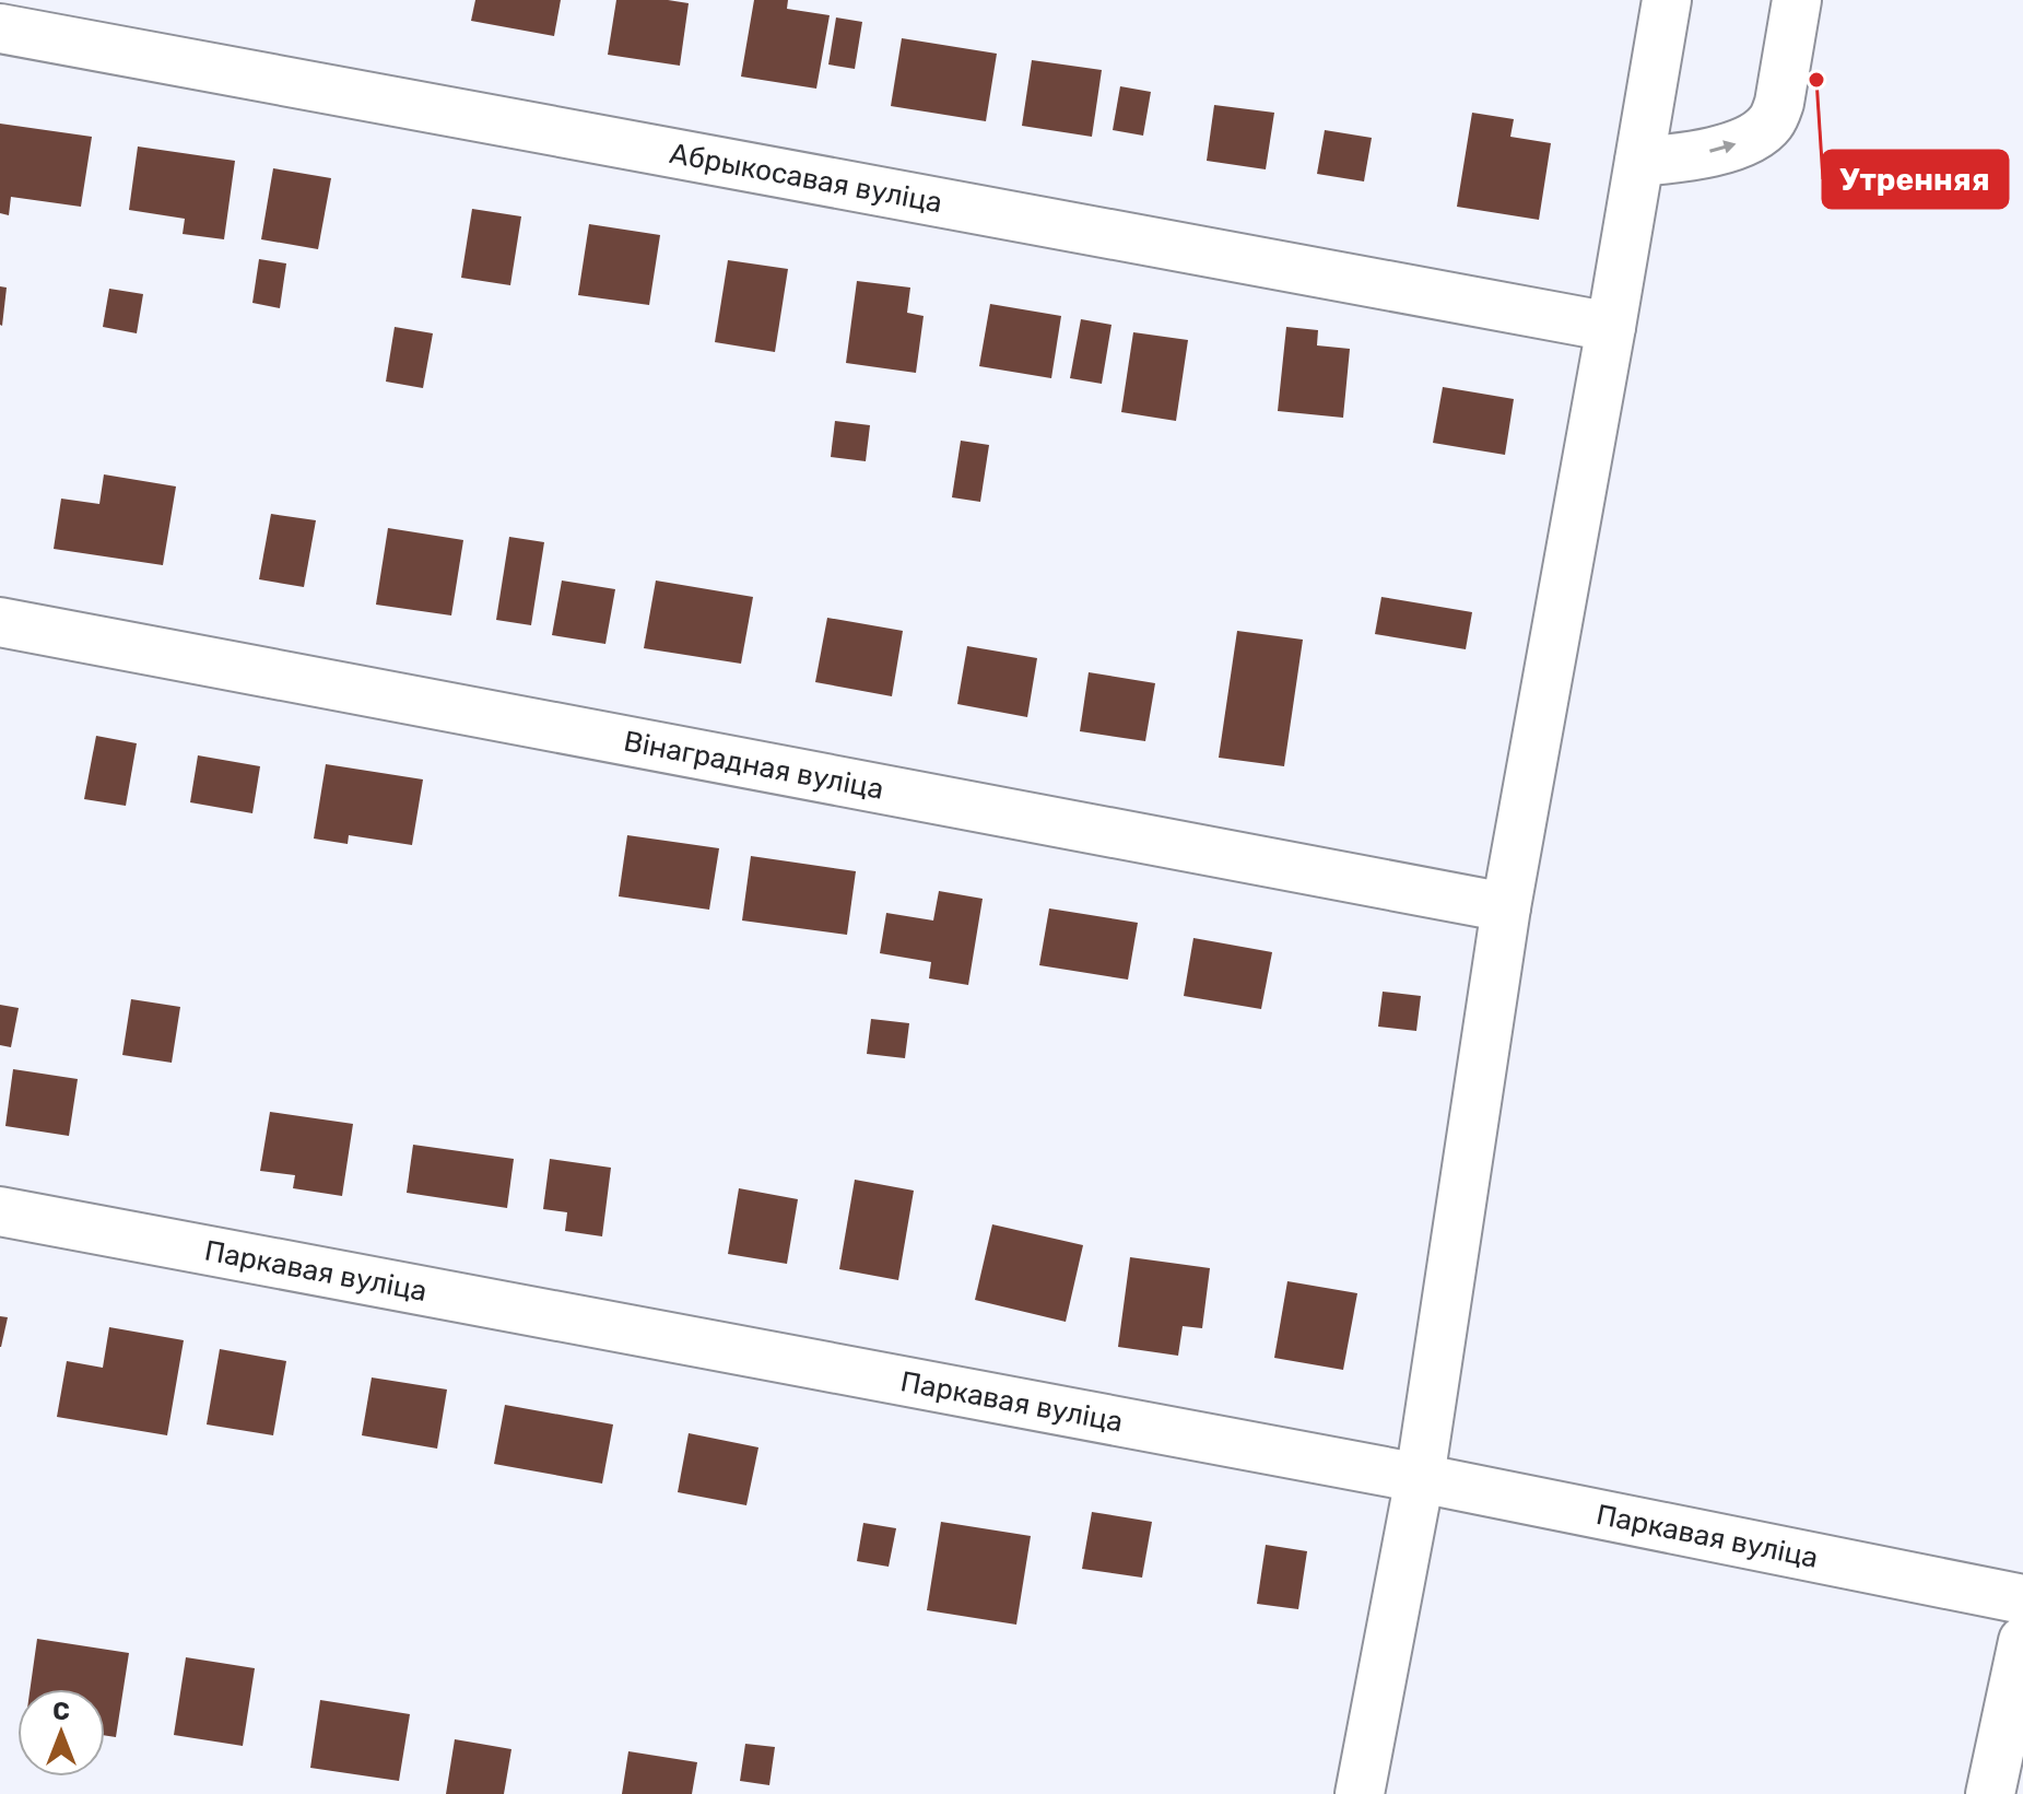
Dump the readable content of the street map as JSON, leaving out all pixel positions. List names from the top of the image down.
{
  "streets": {
    "street": ["Абрыкосавая вуліца", "Вінаградная вуліца", "Паркавая вуліца"]
  },
  "places": ["Утренняя"],
  "north": "top"
}
